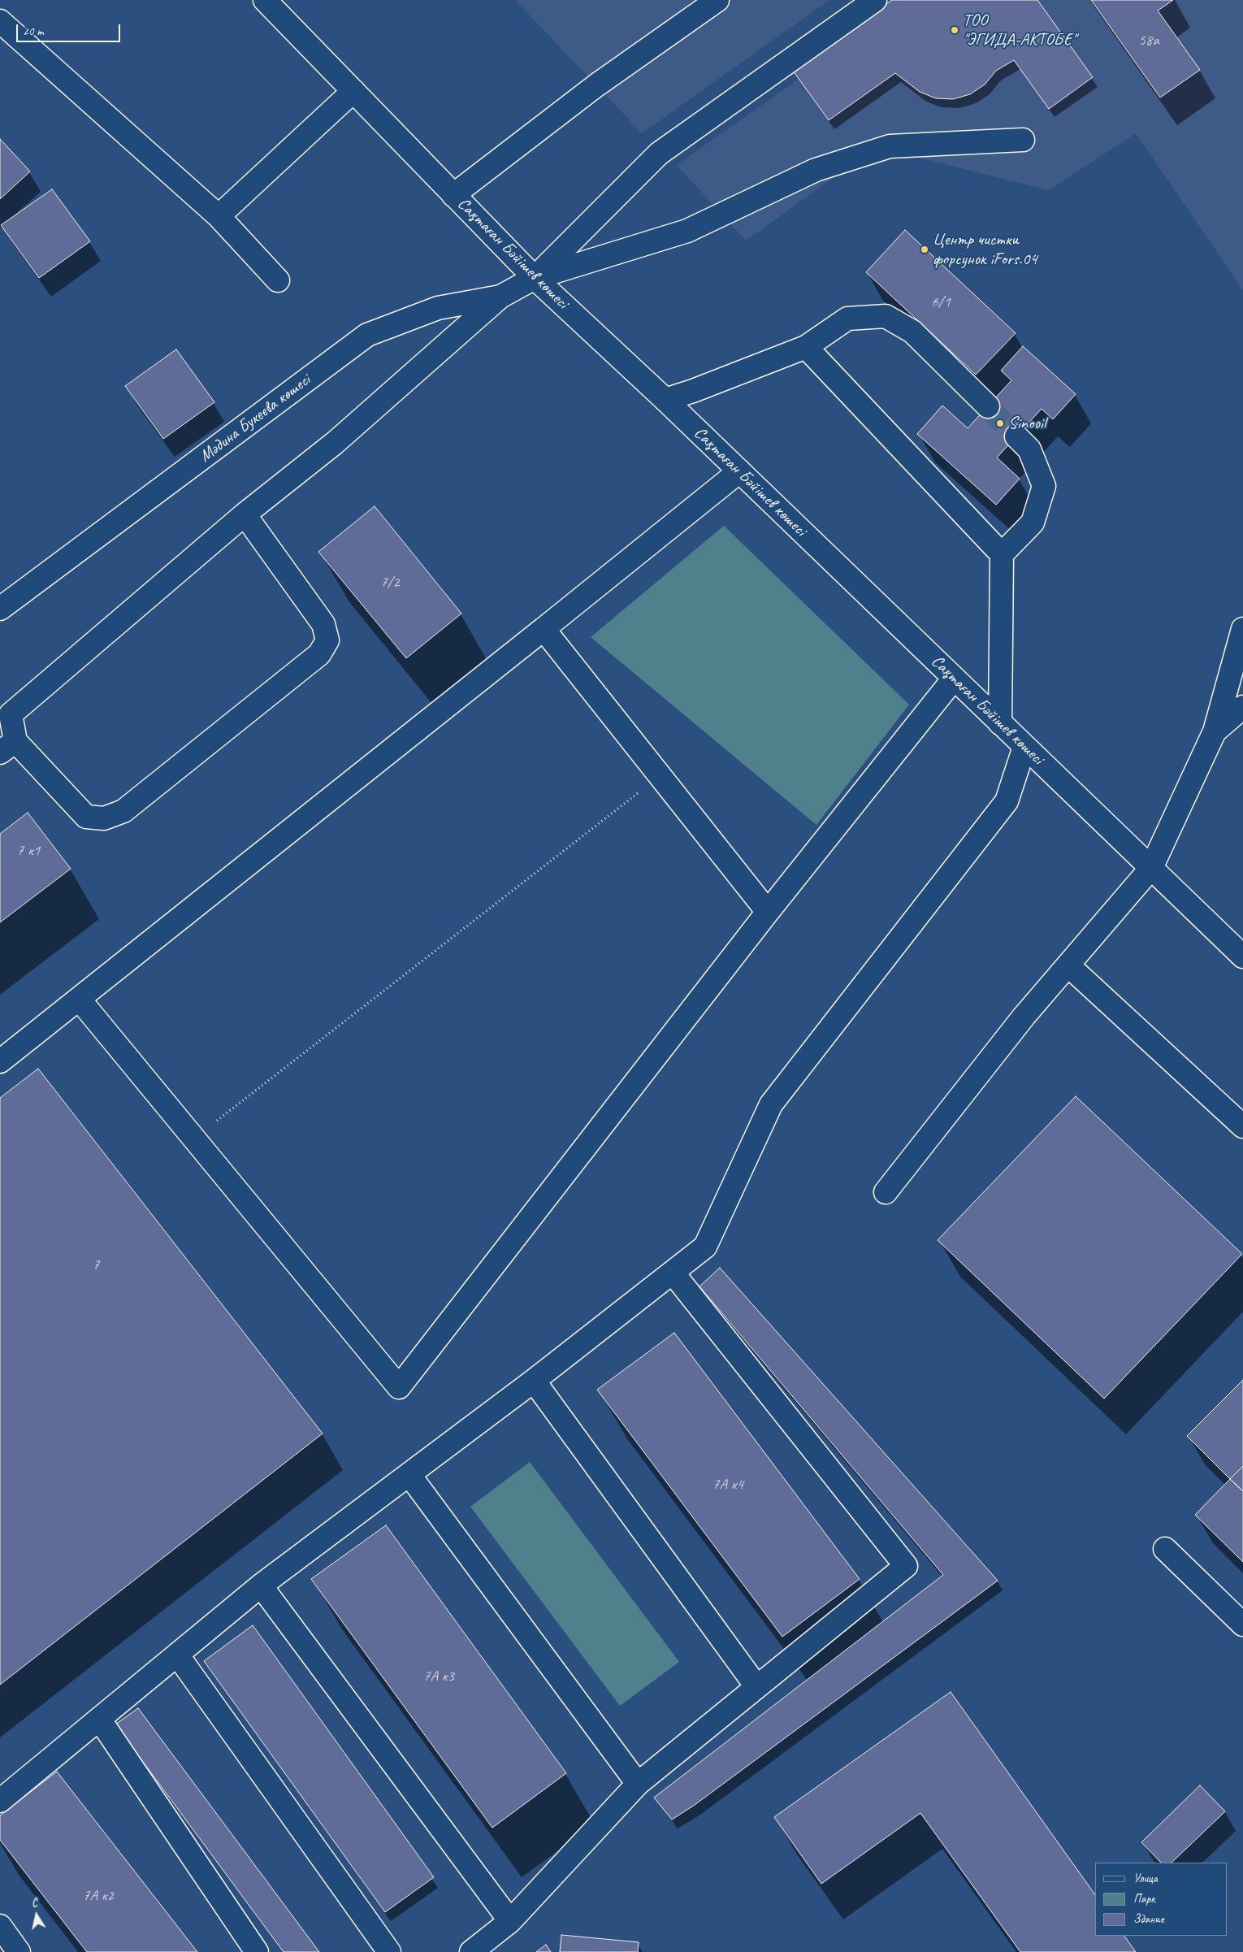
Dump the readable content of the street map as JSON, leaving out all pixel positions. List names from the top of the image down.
{
  "streets": {
    "main road": ["Сақтаған Бәйішев көшесі", "Мәдина Букеева көшесі"]
  },
  "crossings": [
    ["Сақтаған Бәйішев көшесі", "Мәдина Букеева көшесі"]
  ],
  "places": ["ТОО \"ЭГИДА-АКТОБЕ\"", "Центр чистки форсунок iFors.04", "Sinooil"],
  "house_numbers": [
    "58а",
    "6/1",
    "7/2",
    "7 к1",
    "7",
    "7А к4",
    "7А к3",
    "7А к2"
  ],
  "legend": ["Улица", "Парк", "Здание"],
  "scale_bar": "20 m",
  "north": "top"
}
